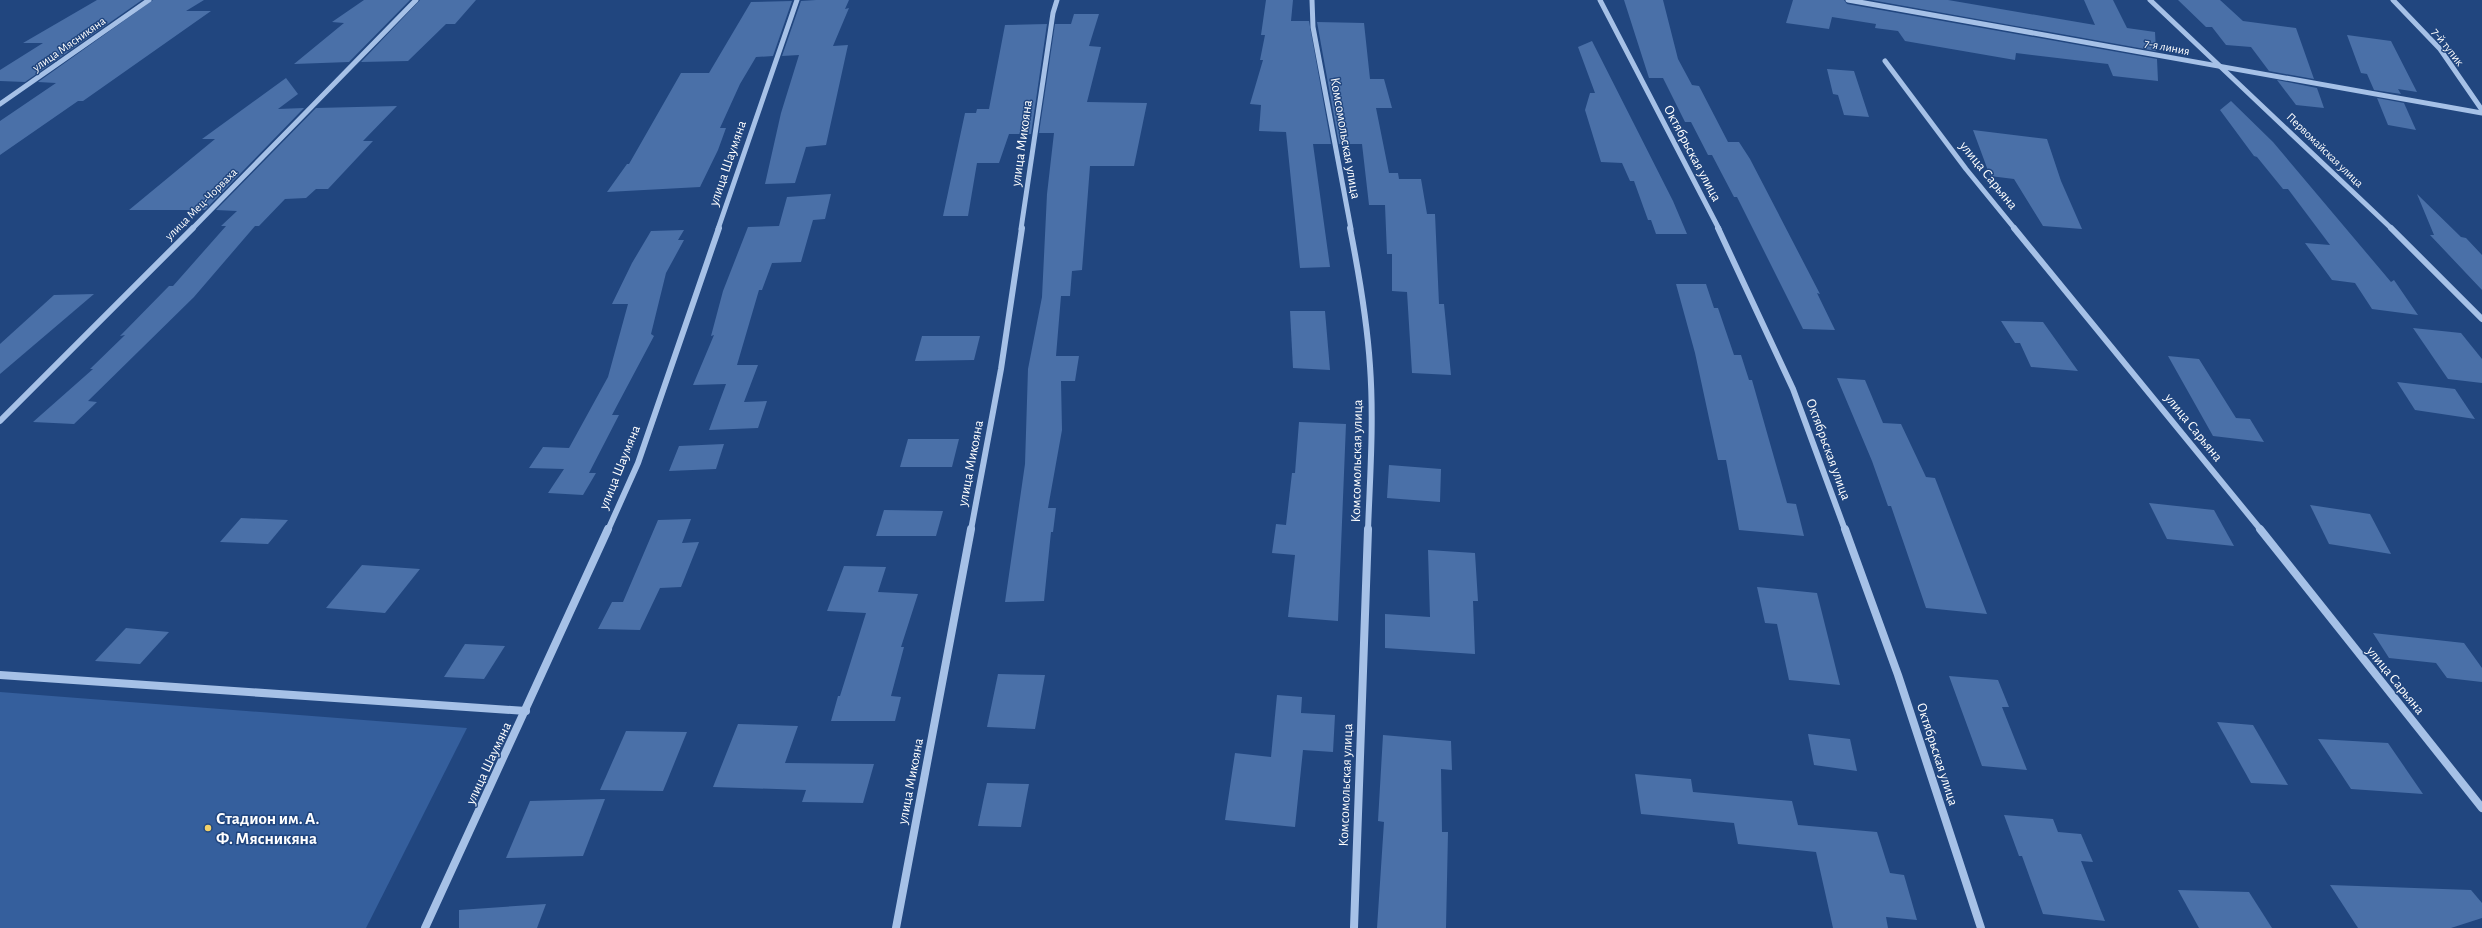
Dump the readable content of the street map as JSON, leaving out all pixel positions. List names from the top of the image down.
{
  "streets": {
    "street": [
      "улица Мясникяна",
      "7-я линия",
      "7-й тупик",
      "Комсомольская улица",
      "улица Микояна",
      "Первомайская улица",
      "Октябрьская улица",
      "улица Шаумяна",
      "улица Сарьяна",
      "улица Мец-Чорваха"
    ]
  },
  "crossings": [
    ["7-я линия", "7-й тупик"],
    ["7-я линия", "Первомайская улица"]
  ],
  "places": ["Стадион им. А. Ф. Мясникяна"]
}
